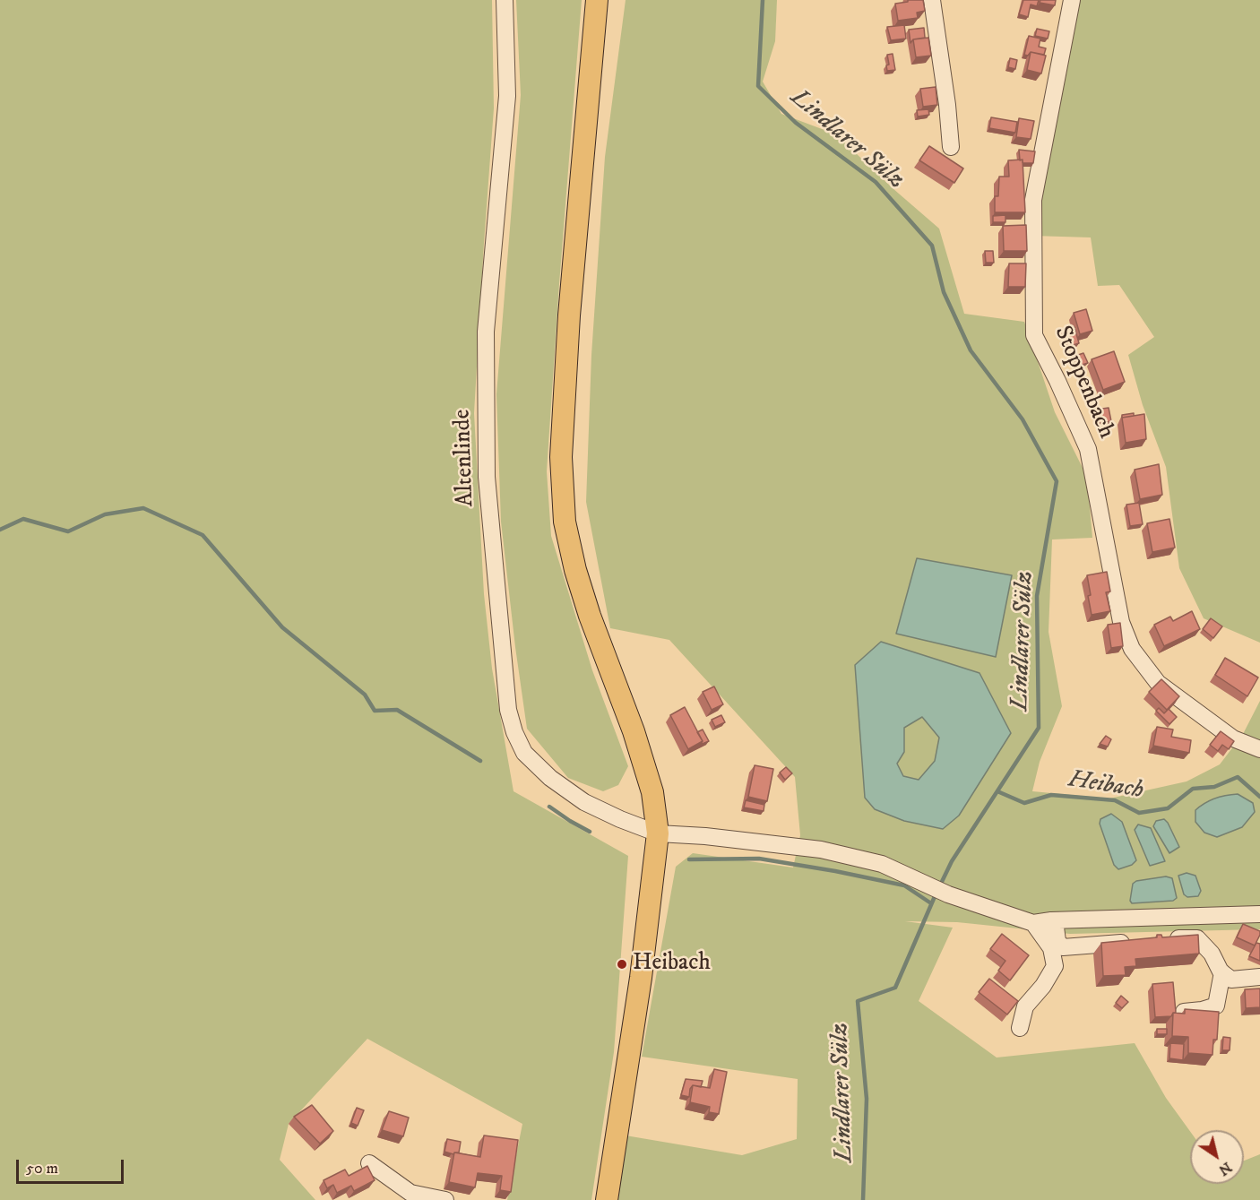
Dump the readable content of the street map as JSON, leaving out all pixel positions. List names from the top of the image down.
{
  "streets": {
    "street": ["Stoppenbach", "Altenlinde"]
  },
  "water": ["Lindlarer Sülz", "Heibach"],
  "places": ["Heibach"],
  "scale_bar": "50 m",
  "north": "bottom right"
}
